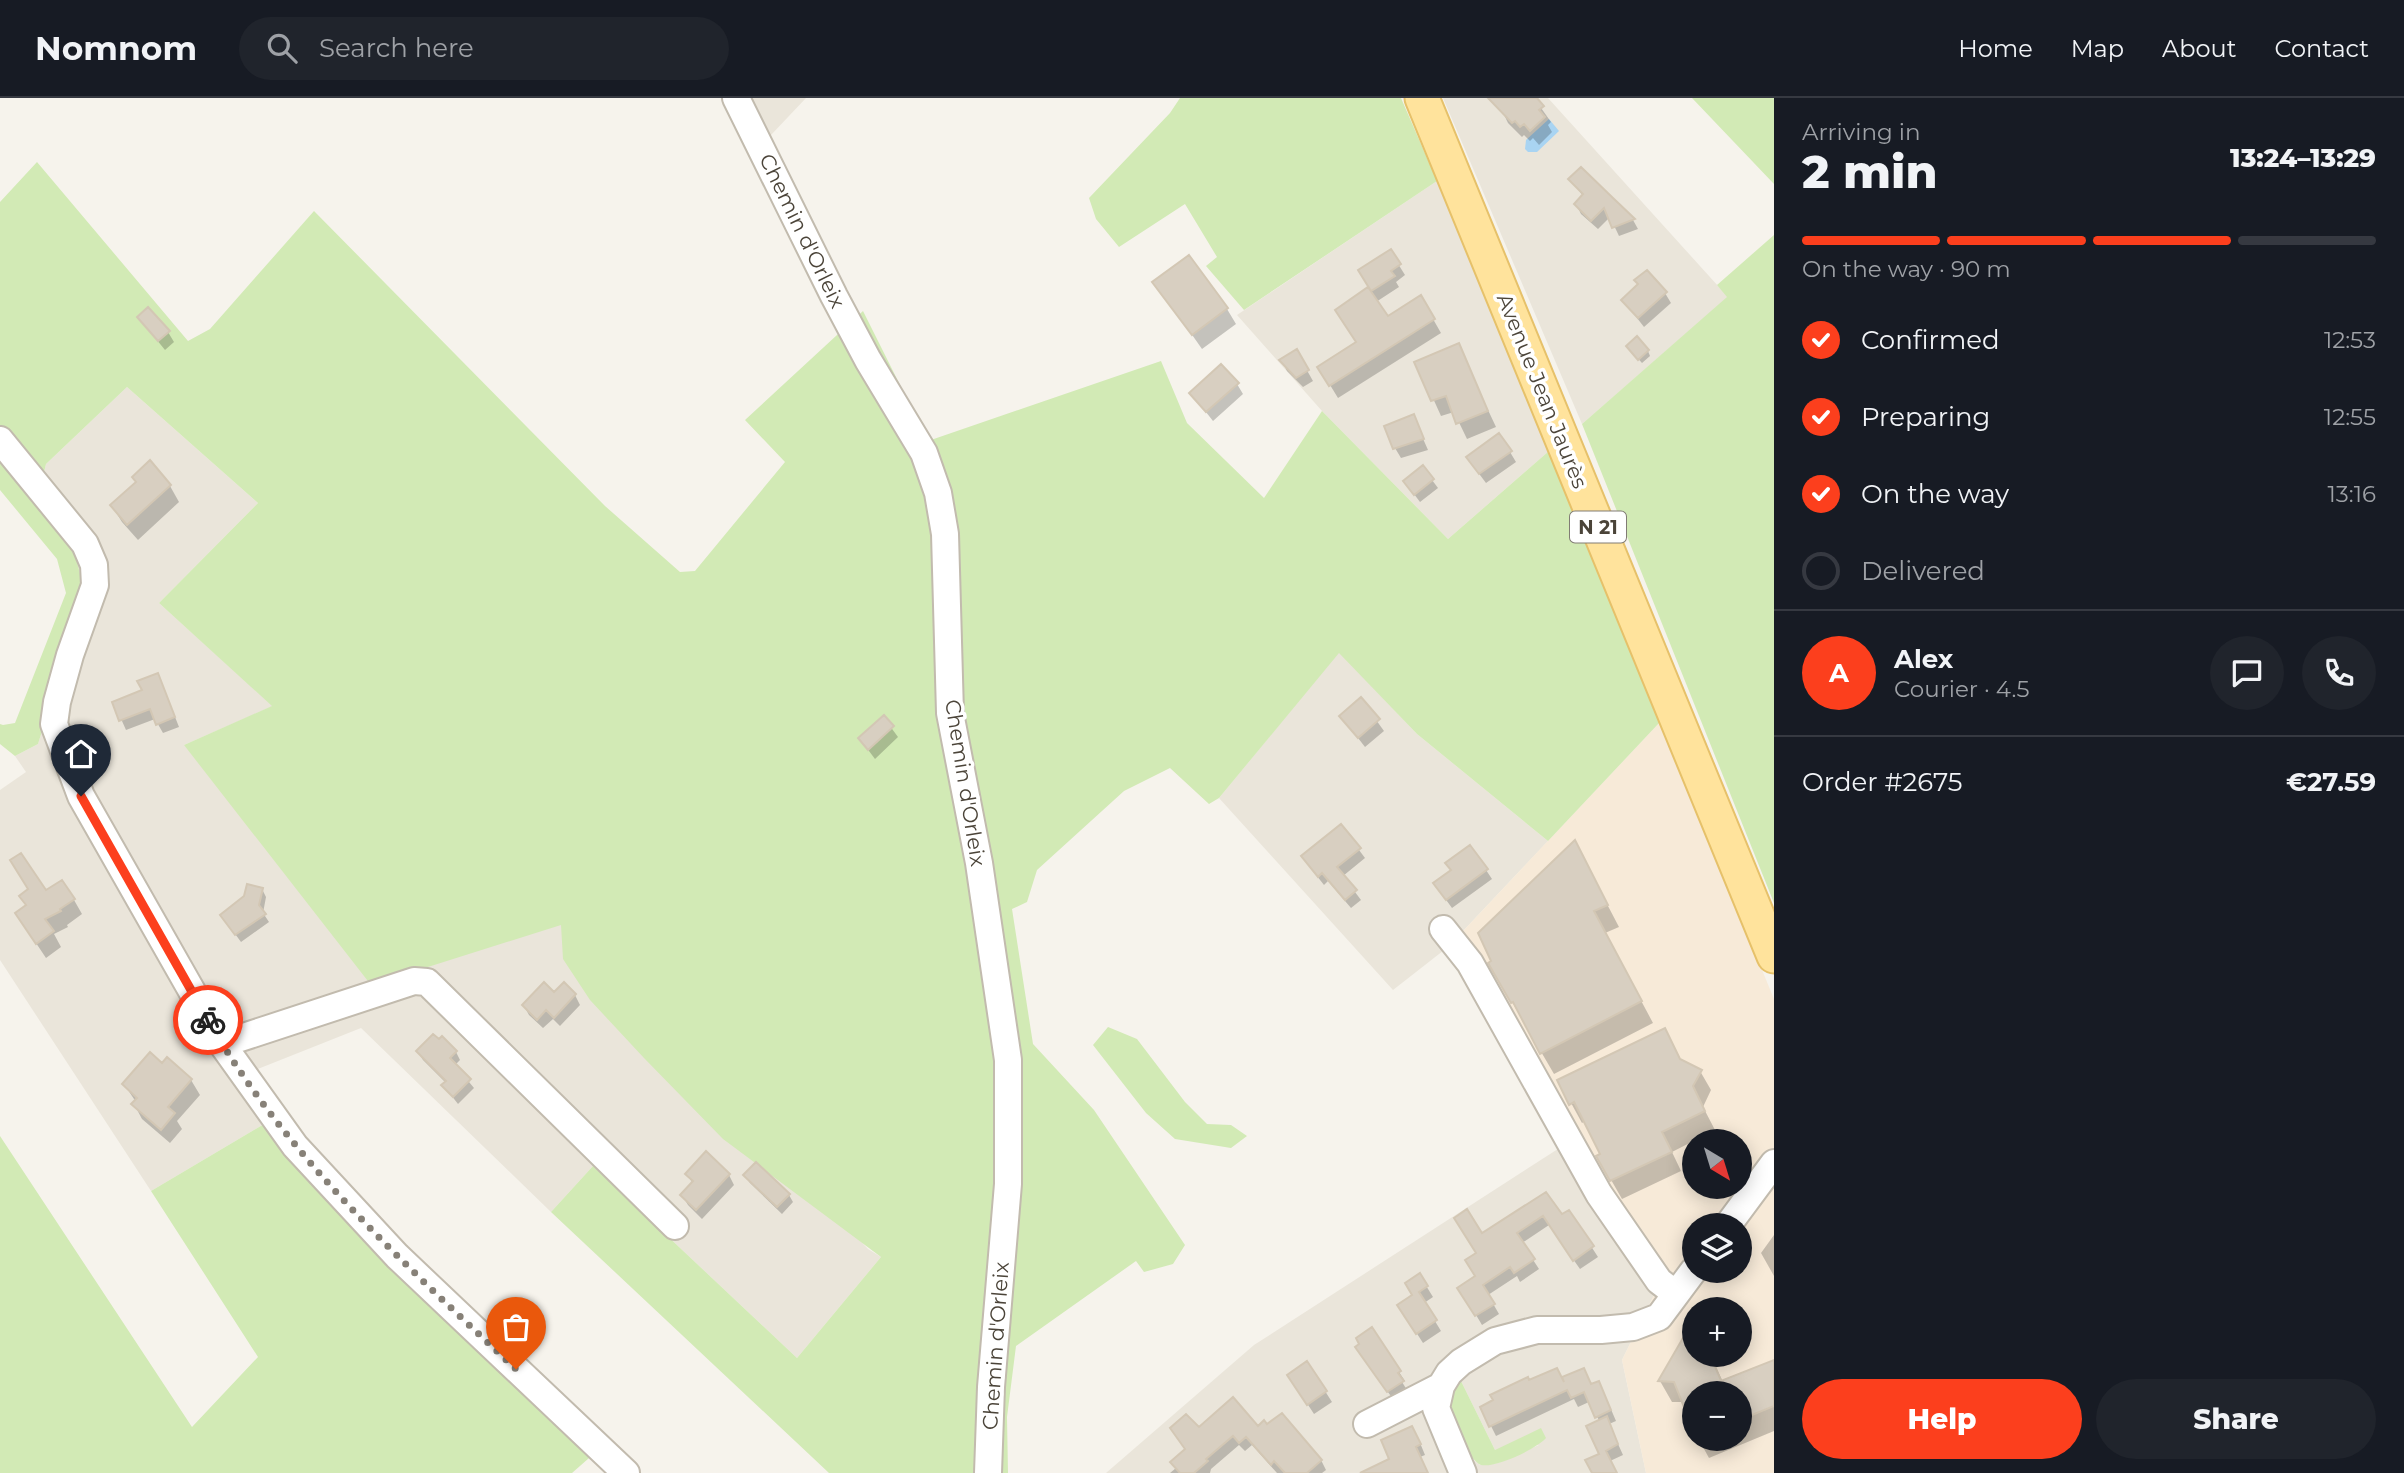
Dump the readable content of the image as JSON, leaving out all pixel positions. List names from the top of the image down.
{
  "streets": {
    "main road": ["Avenue Jean Jaurès", "N 21"],
    "street": ["Chemin d'Orleix"]
  },
  "north": "bottom right",
  "page": {
    "header": "Nomnom",
    "search": "Search here",
    "nav": [
      "Home",
      "Map",
      "About",
      "Contact"
    ],
    "heading": ["2 min", "Arriving in", "13:24–13:29"],
    "panel": [
      "Alex",
      "Courier · 4.5",
      "Order #2675",
      "€27.59"
    ],
    "bar": "On the way · 90 m",
    "list": [
      ["Confirmed", "12:53"],
      ["Preparing", "12:55"],
      ["On the way", "13:16"],
      "Delivered"
    ],
    "round": "A",
    "map_buttons": ["+", "−"],
    "buttons": ["Help", "Share"]
  }
}
